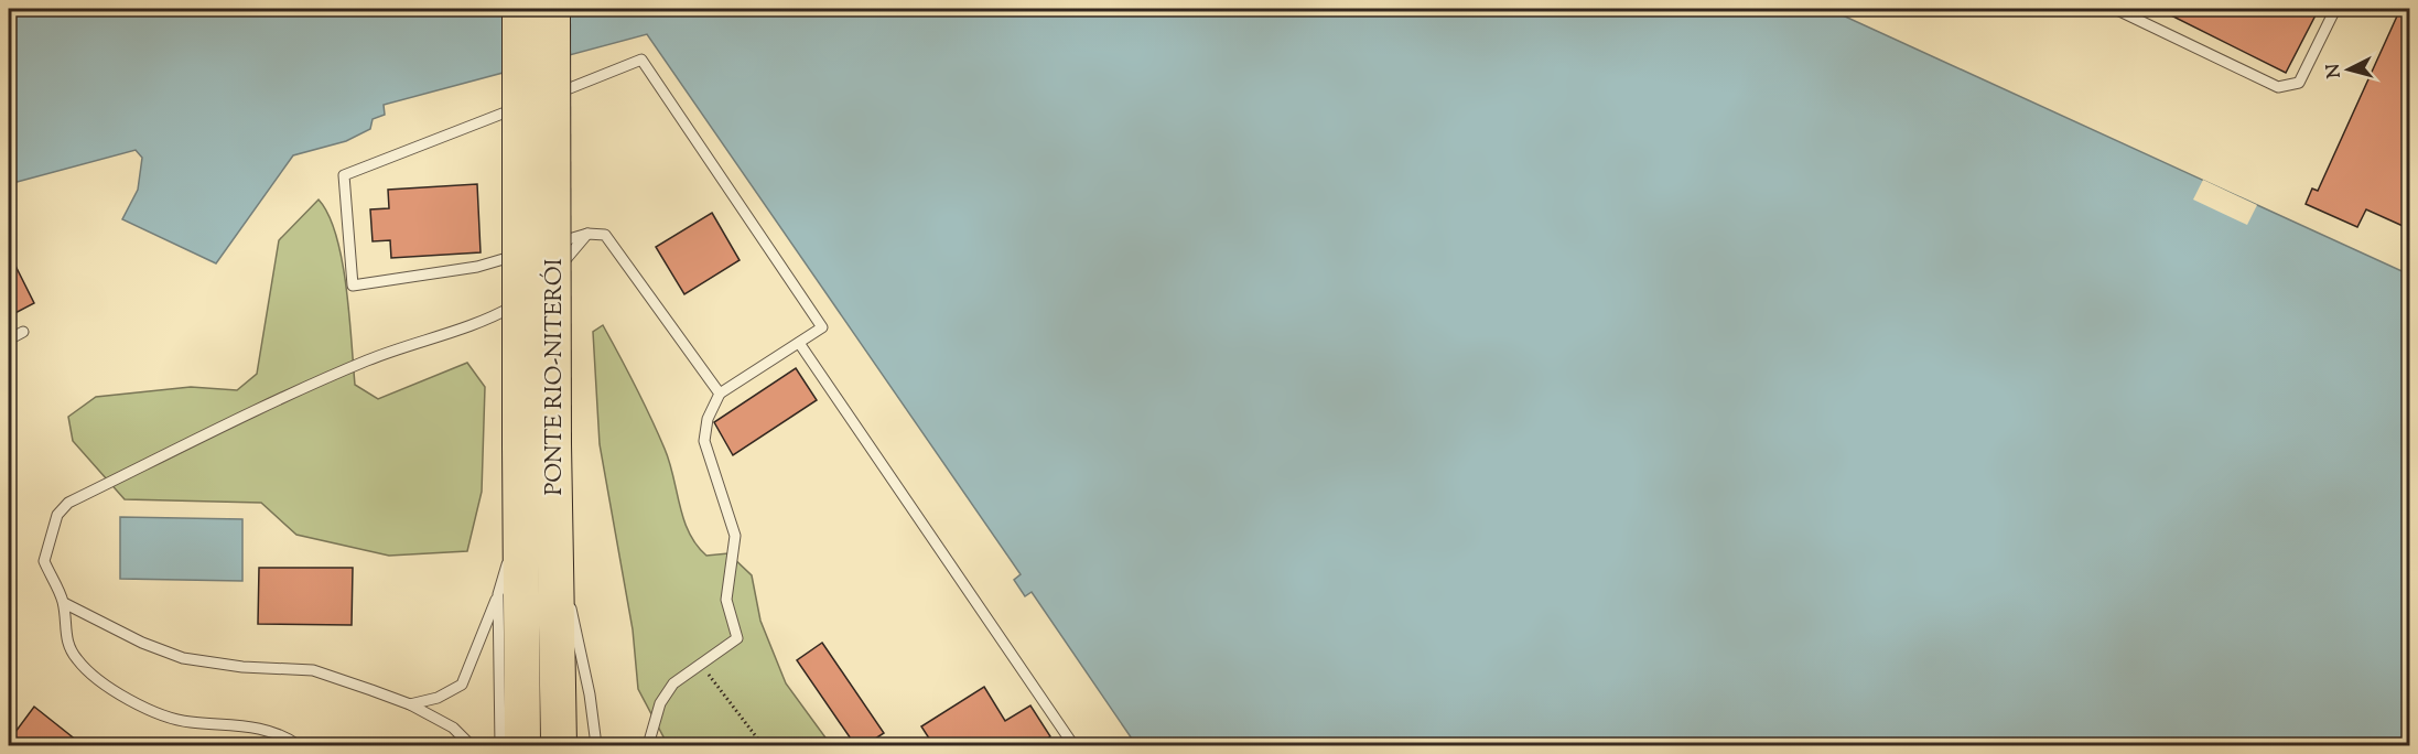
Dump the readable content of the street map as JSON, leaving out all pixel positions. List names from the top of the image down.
{
  "streets": {
    "highway": ["PONTE RIO-NITERÓI"]
  },
  "north": "left"
}
